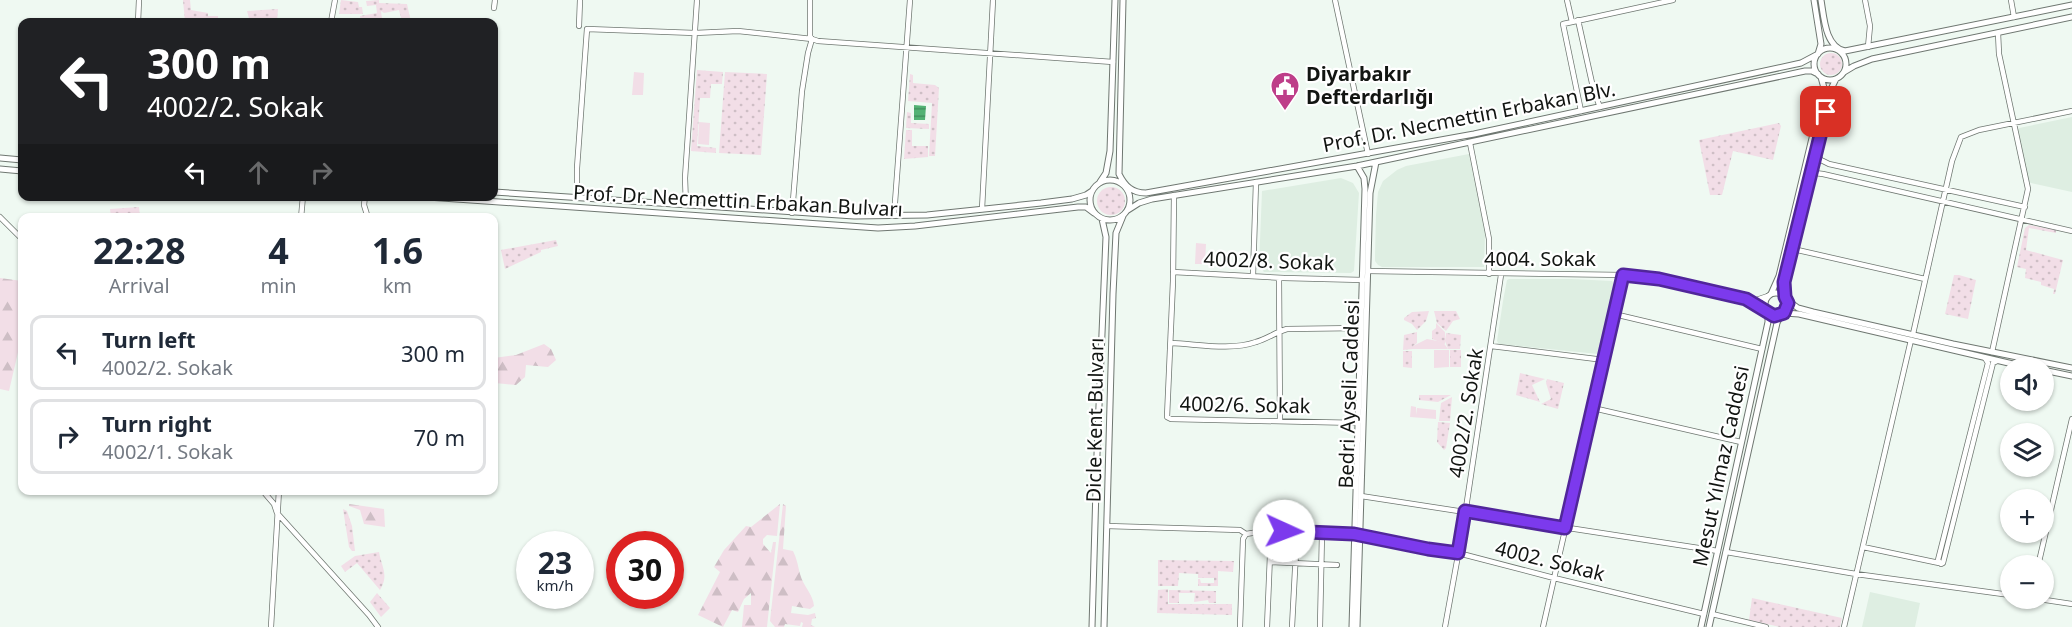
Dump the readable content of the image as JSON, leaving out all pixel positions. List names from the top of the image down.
{
  "streets": {
    "main road": [
      "Prof. Dr. Necmettin Erbakan Blv.",
      "Prof. Dr. Necmettin Erbakan Bulvarı",
      "Bedri Ayseli Caddesi",
      "Dicle Kent Bulvarı",
      "Mesut Yılmaz Caddesi"
    ],
    "street": [
      "4004. Sokak",
      "4002/8. Sokak",
      "4002/6. Sokak",
      "4002/2. Sokak",
      "4002. Sokak"
    ]
  },
  "crossings": [
    ["Prof. Dr. Necmettin Erbakan Blv.", "Prof. Dr. Necmettin Erbakan Bulvarı"],
    ["Prof. Dr. Necmettin Erbakan Blv.", "Bedri Ayseli Caddesi"],
    ["Prof. Dr. Necmettin Erbakan Blv.", "Dicle Kent Bulvarı"],
    ["Prof. Dr. Necmettin Erbakan Bulvarı", "Dicle Kent Bulvarı"],
    ["4004. Sokak", "Bedri Ayseli Caddesi"],
    ["4004. Sokak", "4002/2. Sokak"],
    ["4002/8. Sokak", "Bedri Ayseli Caddesi"],
    ["Bedri Ayseli Caddesi", "4002/6. Sokak"],
    ["Bedri Ayseli Caddesi", "4002. Sokak"],
    ["4002/2. Sokak", "4002. Sokak"],
    ["Dicle Kent Bulvarı", "4002. Sokak"],
    ["Mesut Yılmaz Caddesi", "4002. Sokak"]
  ],
  "places": {
    "public building": ["Diyarbakır Defterdarlığı"]
  },
  "page": {
    "turn": ["300 m", "4002/2. Sokak"],
    "eta": [
      "22:28",
      "Arrival",
      "4",
      "min",
      "1.6",
      "km"
    ],
    "list": [
      {
        "name": "Turn left",
        "note": "4002/2. Sokak",
        "value": "300 m"
      },
      {
        "name": "Turn right",
        "note": "4002/1. Sokak",
        "value": "70 m"
      }
    ],
    "map_buttons": ["+", "−"],
    "speed": "23 km/h",
    "limit": "30"
  }
}
